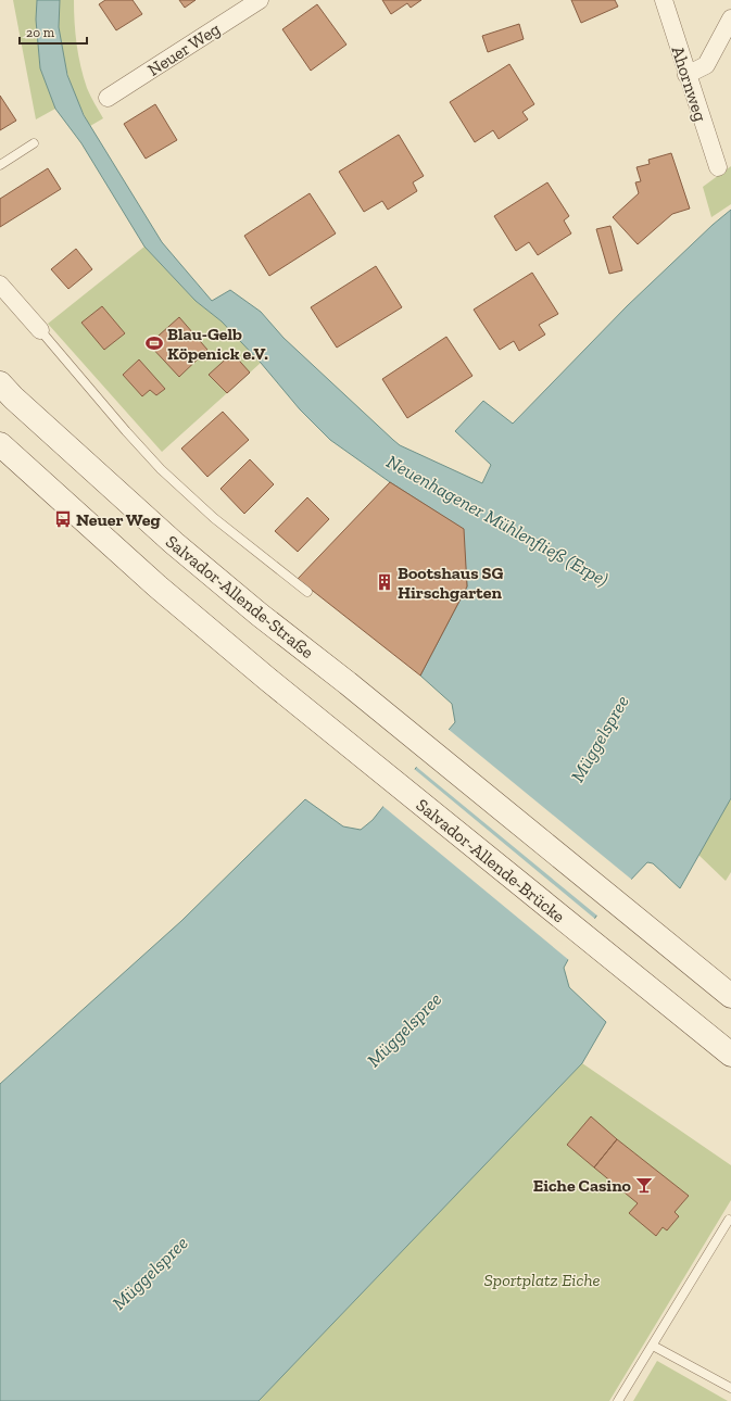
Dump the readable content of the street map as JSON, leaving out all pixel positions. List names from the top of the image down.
{
  "streets": {
    "main road": ["Salvador-Allende-Straße", "Salvador-Allende-Brücke"],
    "street": ["Neuer Weg", "Ahornweg"]
  },
  "water": ["Neuenhagener Mühlenfließ (Erpe)", "Müggelspree"],
  "parks": ["Sportplatz Eiche"],
  "places": {
    "sports": ["Blau-Gelb Köpenick e.V."],
    "bus stop": ["Neuer Weg"],
    "building": ["Bootshaus SG Hirschgarten"],
    "bar": ["Eiche Casino"]
  },
  "scale_bar": "20 m"
}
